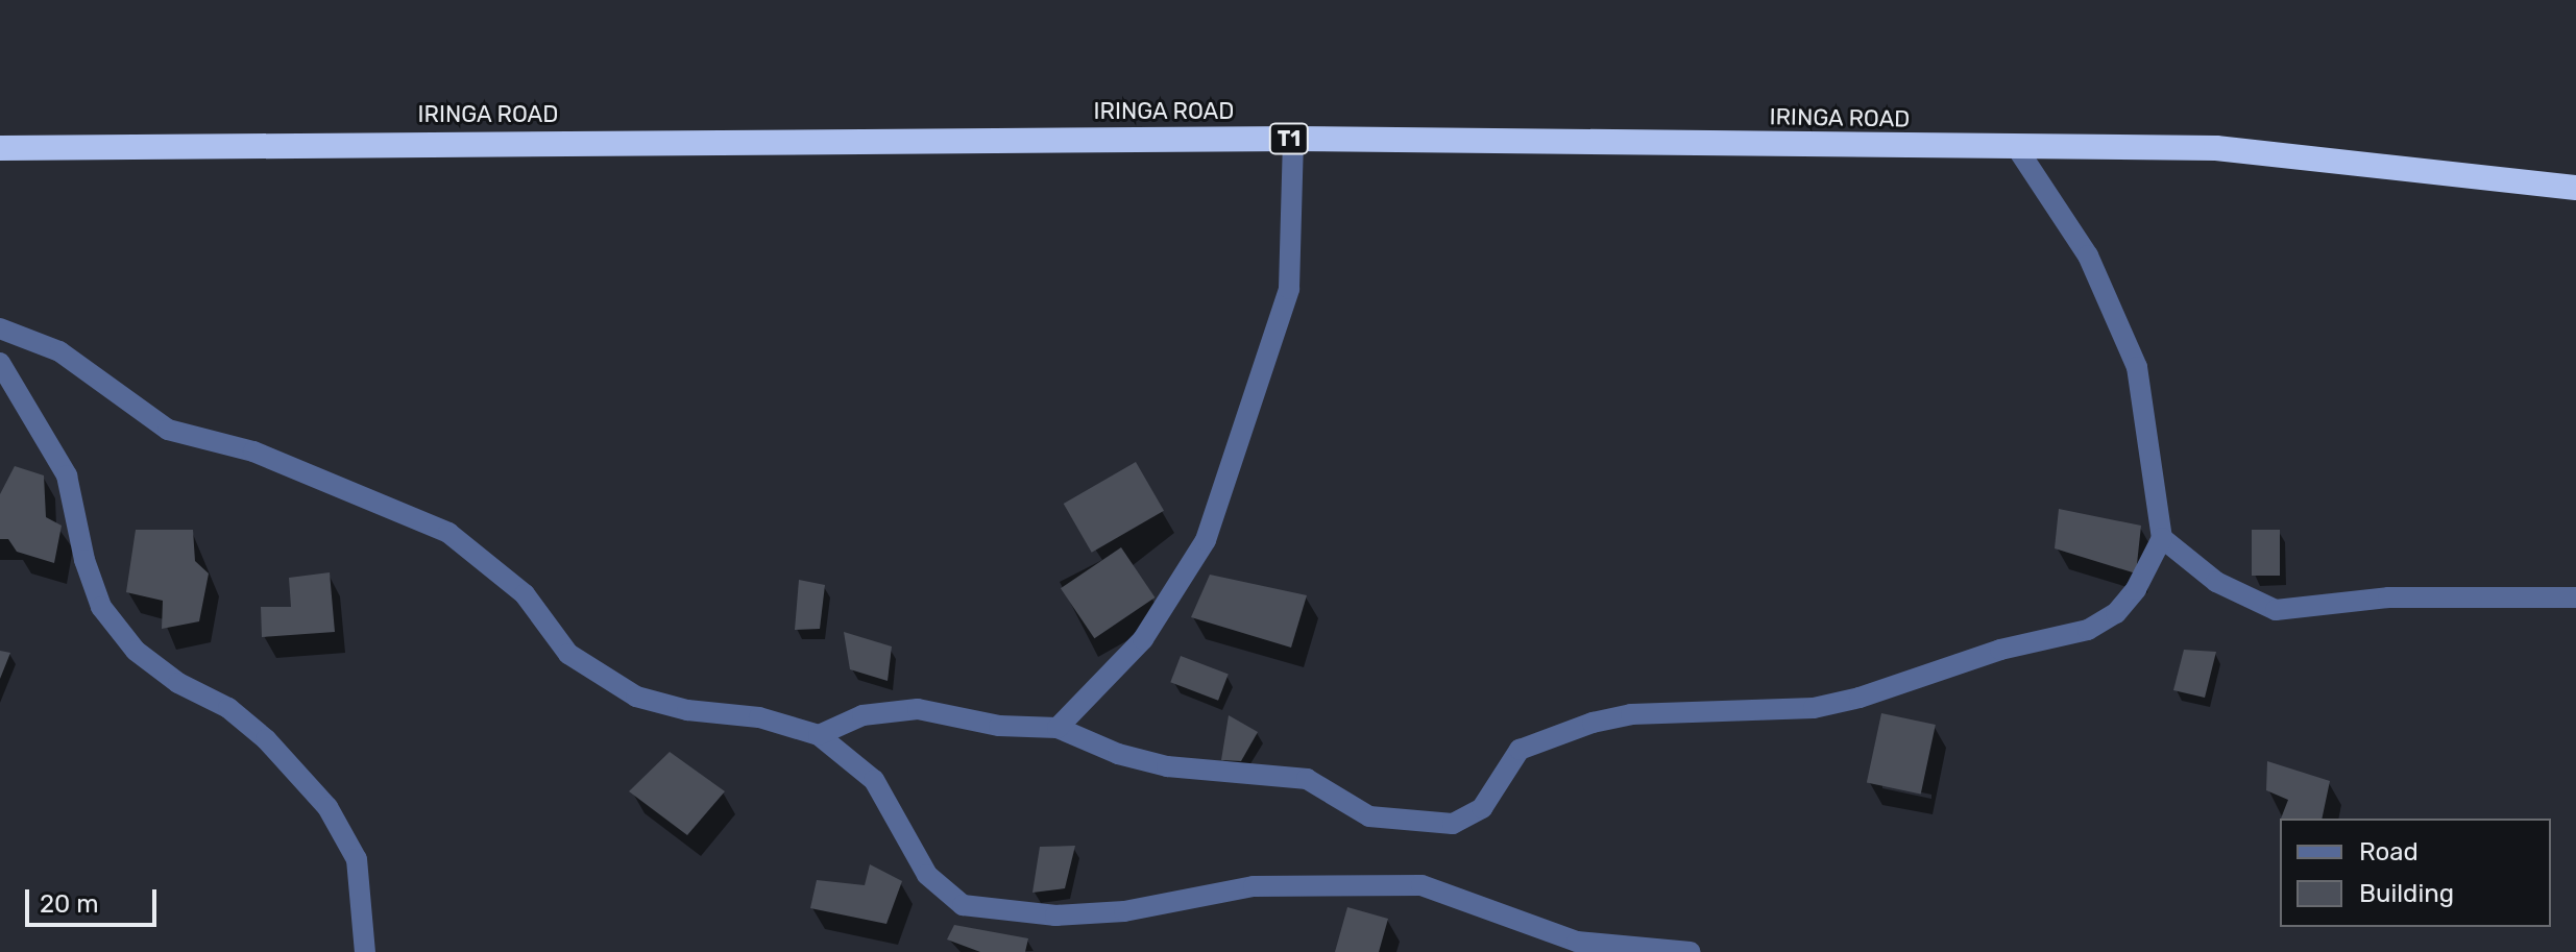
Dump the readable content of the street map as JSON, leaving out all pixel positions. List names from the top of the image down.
{
  "streets": {
    "highway": ["IRINGA ROAD", "T1"]
  },
  "legend": ["Road", "Building"],
  "scale_bar": "20 m"
}
